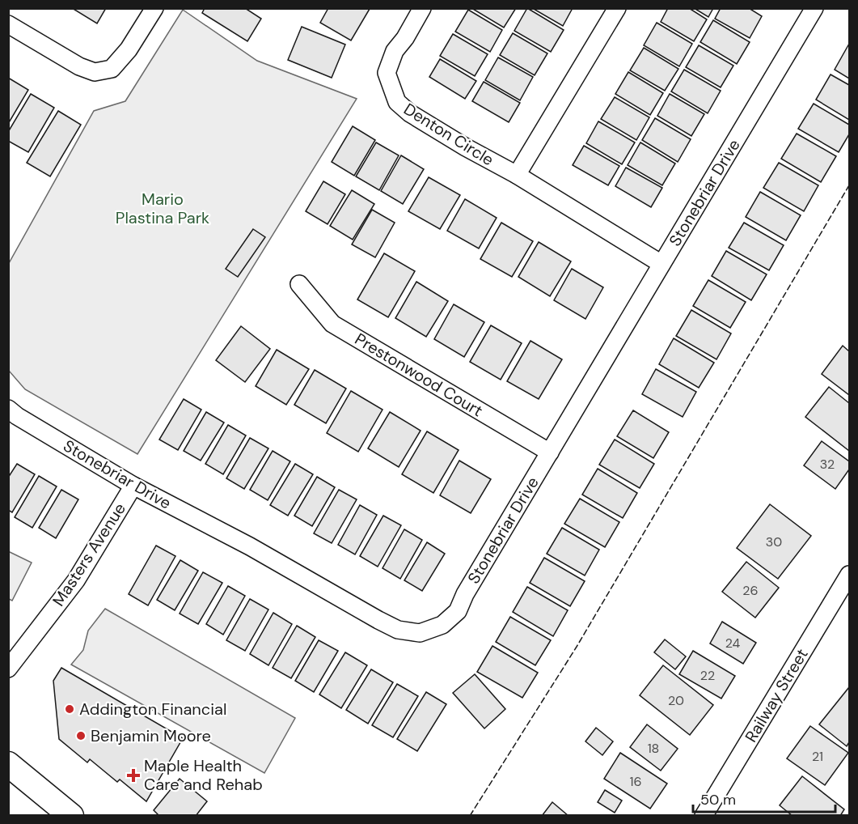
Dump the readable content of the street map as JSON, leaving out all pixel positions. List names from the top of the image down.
{
  "streets": {
    "street": [
      "Denton Circle",
      "Stonebriar Drive",
      "Prestonwood Court",
      "Masters Avenue",
      "Railway Street"
    ]
  },
  "crossings": [
    ["Denton Circle", "Stonebriar Drive"],
    ["Stonebriar Drive", "Prestonwood Court"],
    ["Stonebriar Drive", "Masters Avenue"]
  ],
  "parks": ["Mario Plastina Park"],
  "places": {
    "other": ["Addington Financial", "Benjamin Moore"],
    "health": ["Maple Health Care and Rehab"]
  },
  "house_numbers": [
    "32",
    "30",
    "26",
    "24",
    "22",
    "20",
    "18",
    "21",
    "16"
  ],
  "scale_bar": "50 m"
}
